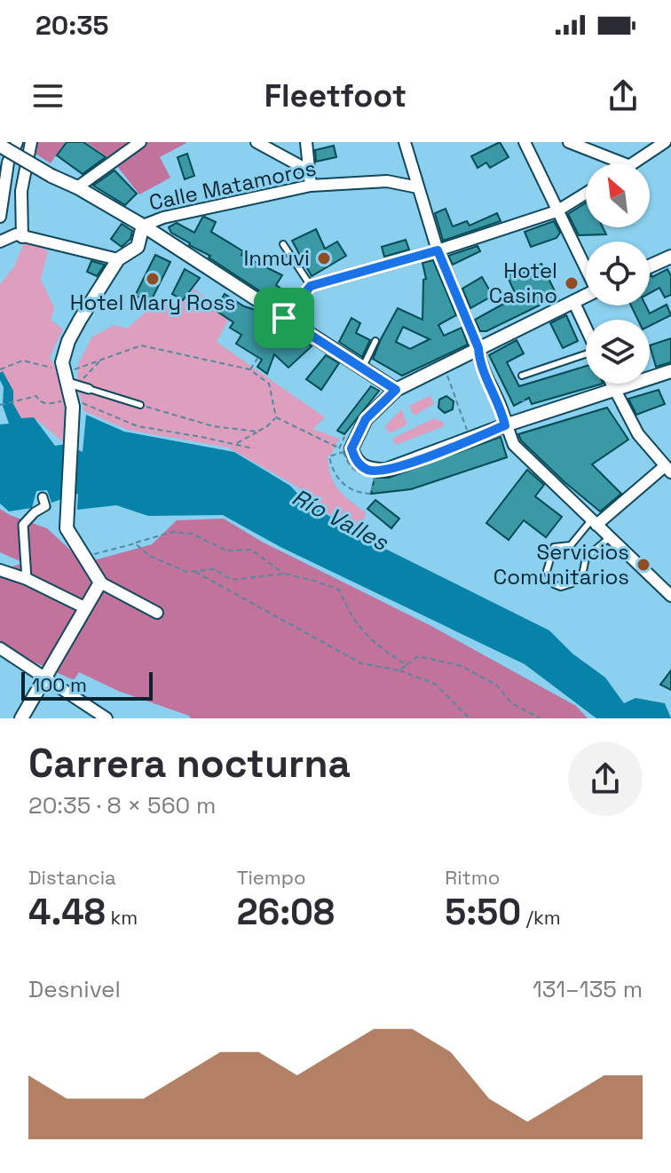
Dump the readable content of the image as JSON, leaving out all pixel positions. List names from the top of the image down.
{
  "streets": {
    "street": ["Calle Matamoros"]
  },
  "water": ["Río Valles"],
  "places": [
    "Inmuvi",
    "Hotel Mary Ross",
    "Hotel Casino",
    "Servicios Comunitarios"
  ],
  "scale_bar": "100 m",
  "north": "top left",
  "page": {
    "status": "20:35",
    "header": "Fleetfoot",
    "scale": "100 m",
    "heading": ["Carrera nocturna", "20:35 · 8 × 560 m"],
    "stats": [
      ["Distancia", "4.48 km"],
      ["Tiempo", "26:08"],
      ["Ritmo", "5:50 /km"]
    ],
    "chart": ["Desnivel", "131–135 m"]
  }
}
